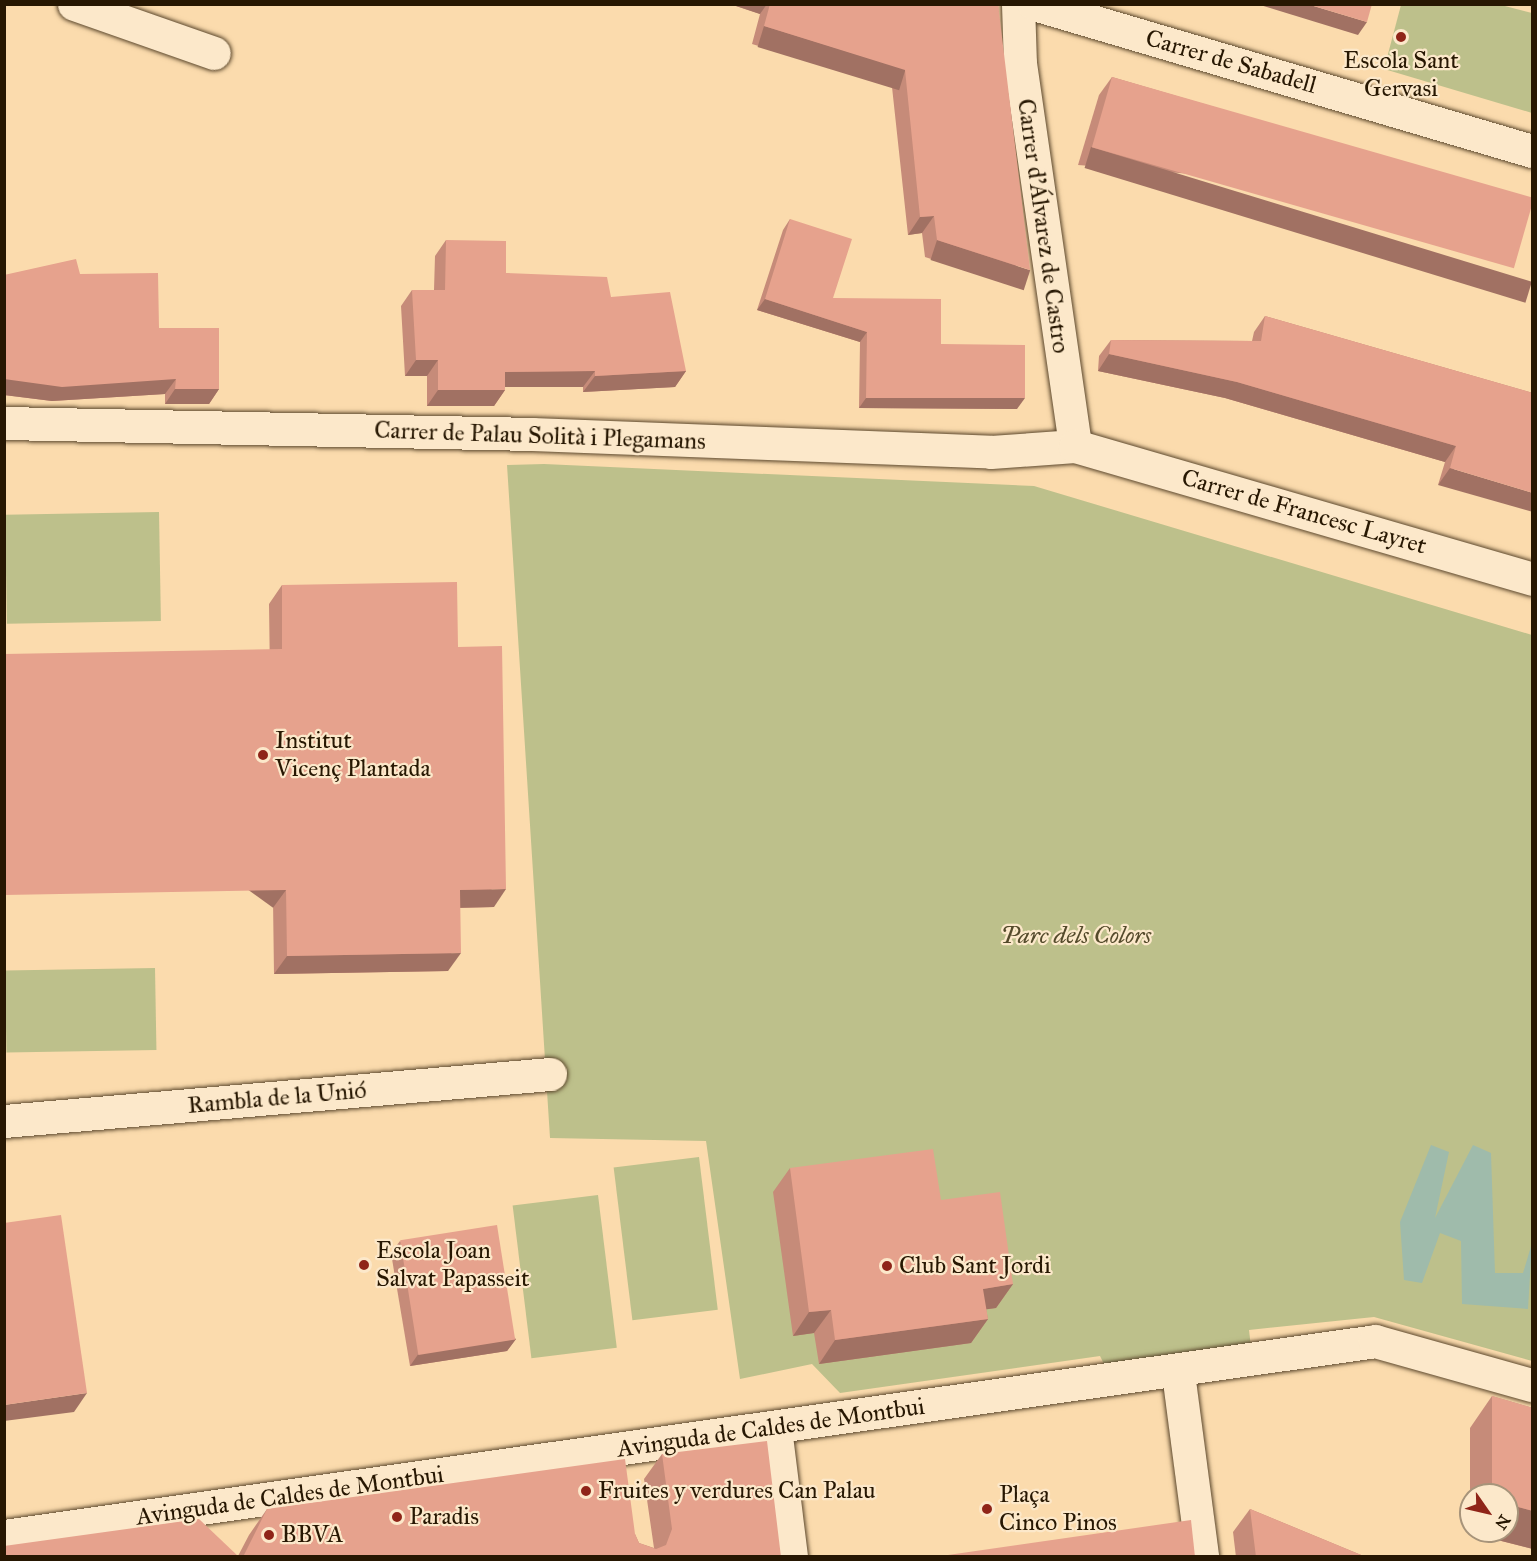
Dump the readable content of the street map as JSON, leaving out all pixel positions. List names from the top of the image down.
{
  "streets": {
    "street": [
      "Carrer de Sabadell",
      "Carrer d'Álvarez de Castro",
      "Carrer de Palau Solità i Plegamans",
      "Carrer de Francesc Layret",
      "Rambla de la Unió",
      "Avinguda de Caldes de Montbui"
    ]
  },
  "crossings": [
    ["Carrer d'Álvarez de Castro", "Carrer de Palau Solità i Plegamans"],
    ["Carrer d'Álvarez de Castro", "Carrer de Francesc Layret"],
    ["Carrer de Palau Solità i Plegamans", "Carrer de Francesc Layret"]
  ],
  "parks": ["Parc dels Colors"],
  "places": [
    "Escola Sant Gervasi",
    "Institut Vicenç Plantada",
    "Escola Joan Salvat Papasseit",
    "Club Sant Jordi",
    "Fruites y verdures Can Palau",
    "Plaça Cinco Pinos",
    "Paradis",
    "BBVA"
  ],
  "north": "bottom right"
}
